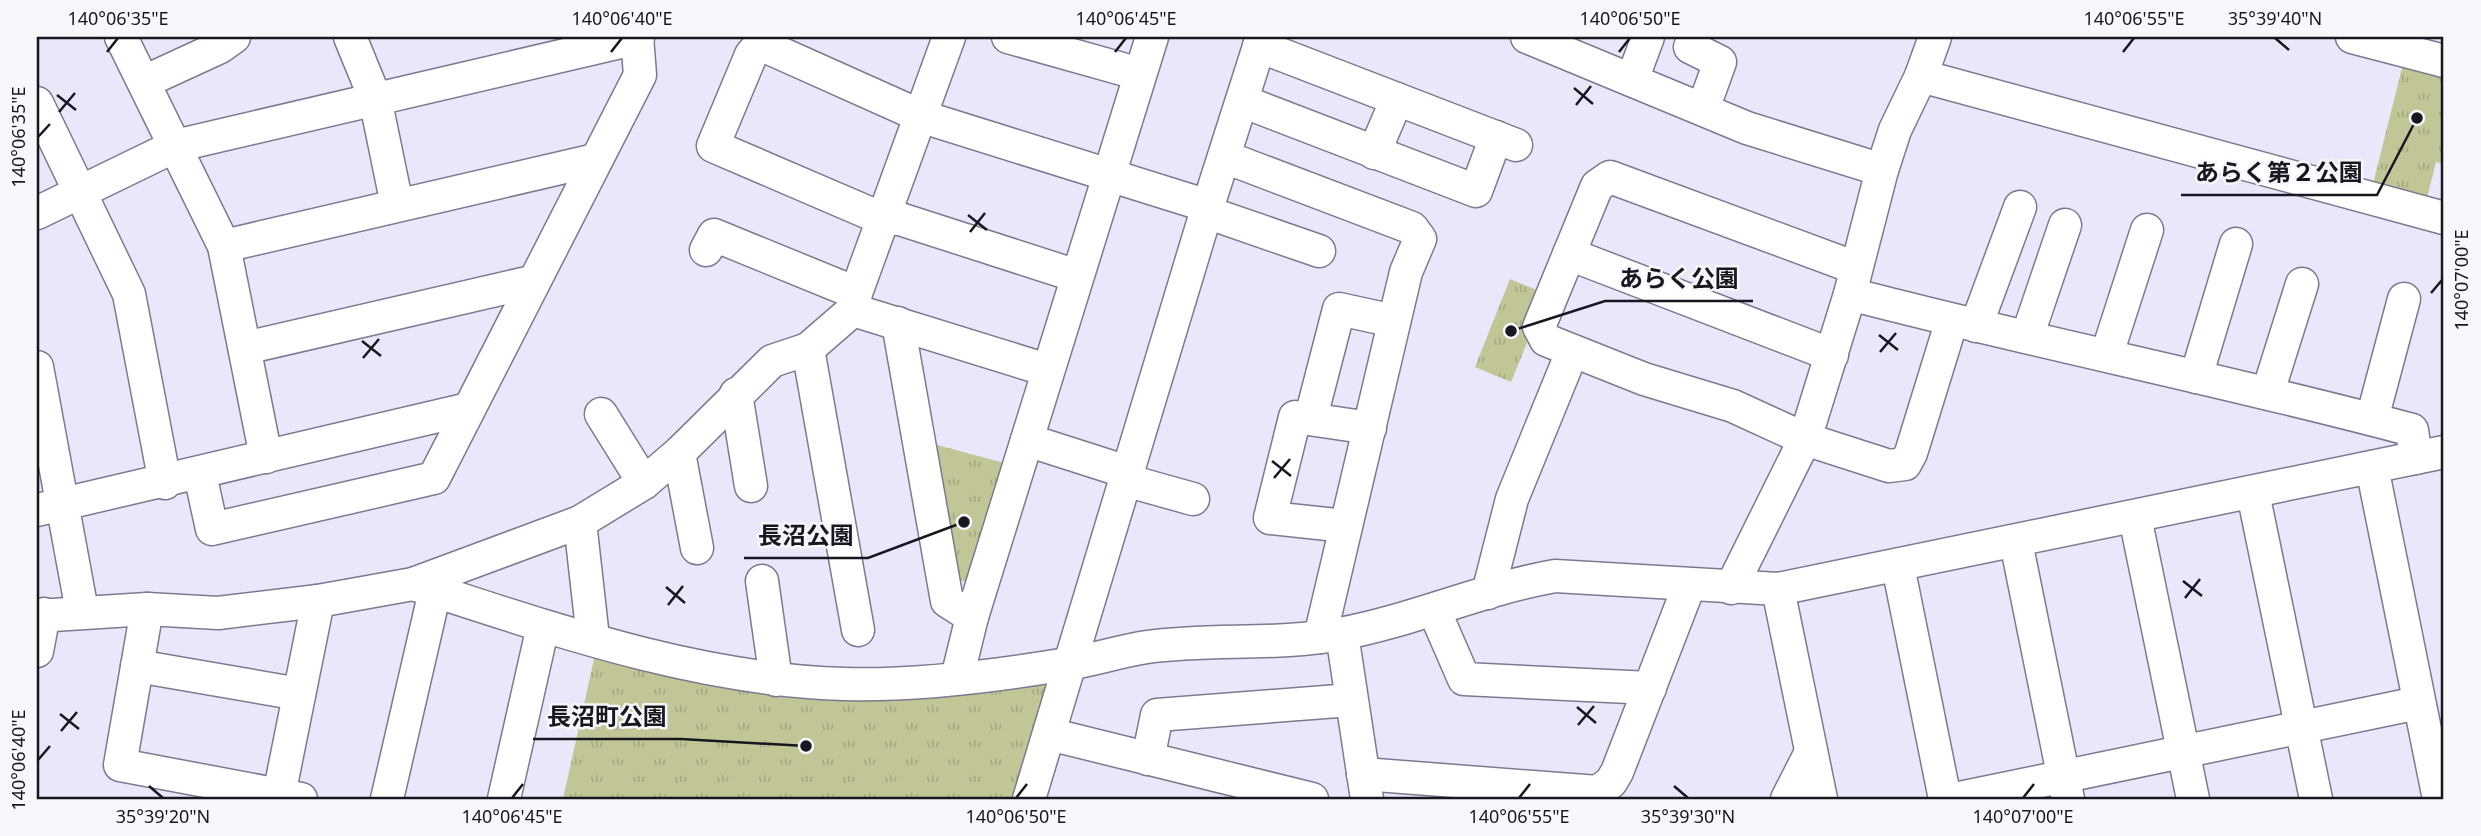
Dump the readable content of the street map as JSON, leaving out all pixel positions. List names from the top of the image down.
{
  "places": [
    "あらく第２公園",
    "あらく公園",
    "長沼公園",
    "長沼町公園"
  ],
  "coordinates": [
    "140°06'35\"E",
    "140°06'40\"E",
    "140°06'45\"E",
    "140°06'50\"E",
    "140°06'55\"E",
    "35°39'40\"N",
    "140°07'00\"E",
    "35°39'20\"N",
    "35°39'30\"N"
  ]
}
